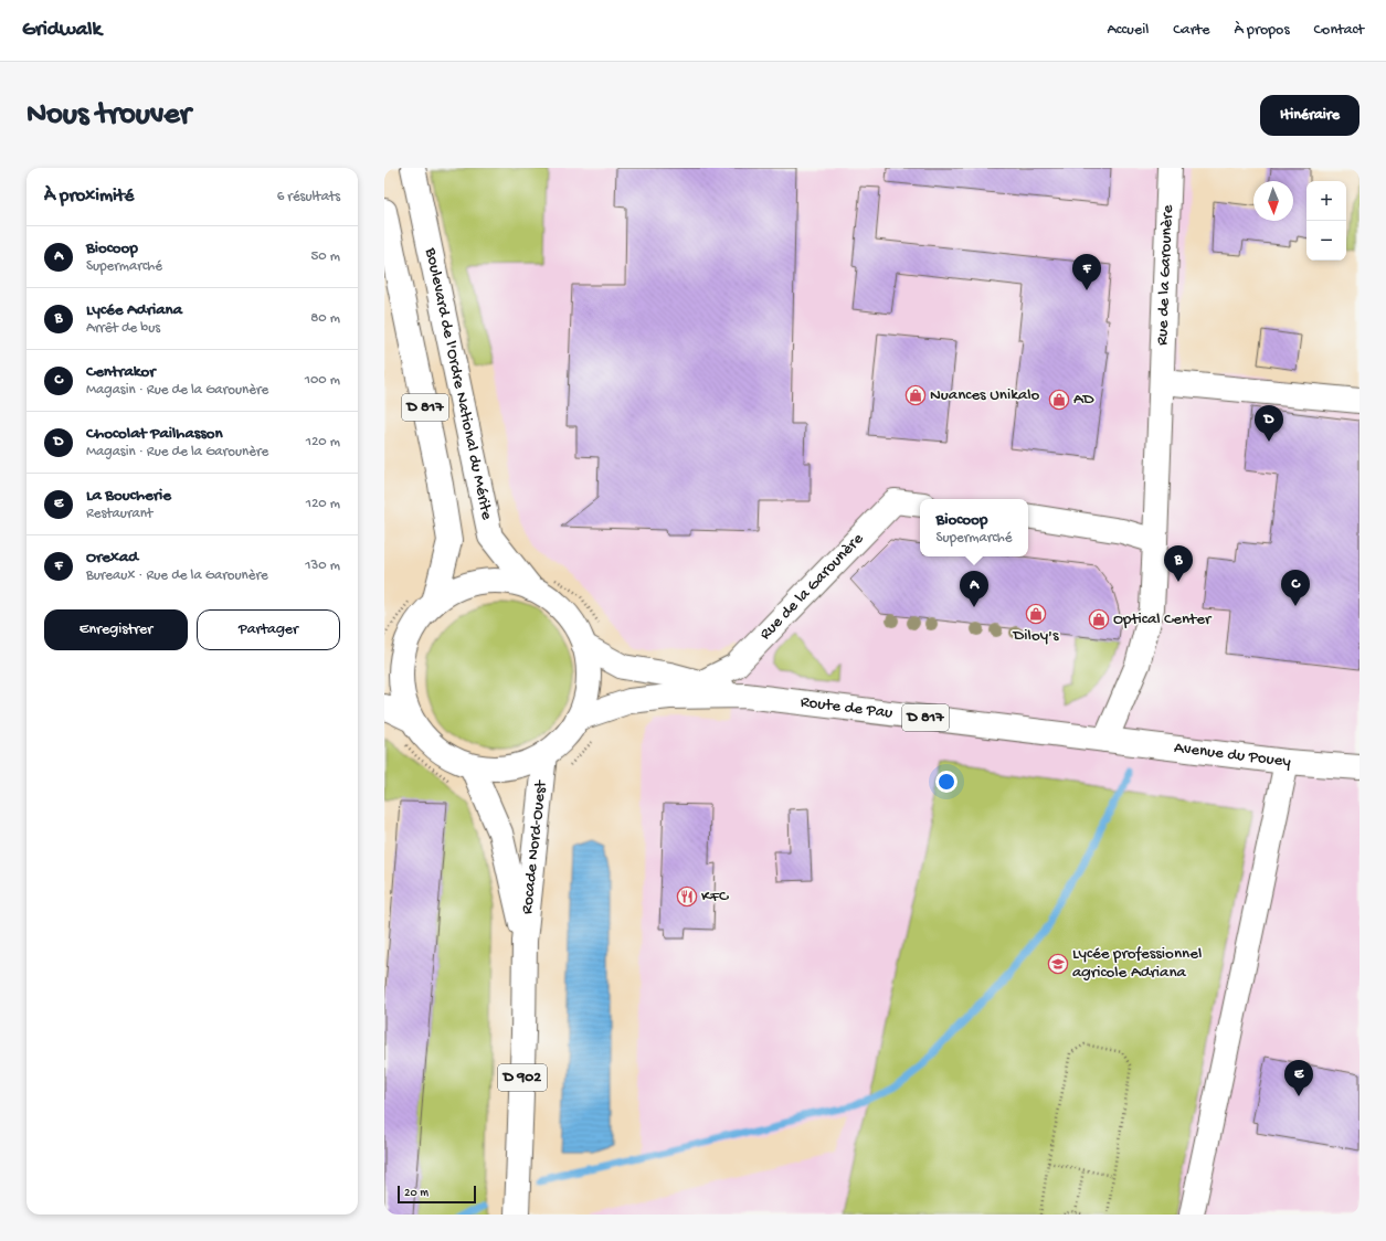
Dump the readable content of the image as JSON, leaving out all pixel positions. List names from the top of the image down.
{
  "streets": {
    "main road": [
      "Rue de la Garounère",
      "Boulevard de l'Ordre National du Mérite",
      "D 817",
      "Route de Pau",
      "Avenue du Pouey",
      "Rocade Nord-Ouest",
      "D 902"
    ]
  },
  "crossings": [
    ["Rue de la Garounère", "Route de Pau"],
    ["Rue de la Garounère", "Avenue du Pouey"],
    ["Route de Pau", "Avenue du Pouey"]
  ],
  "places": {
    "shop": [
      "Nuances Unikalo",
      "AD",
      "Diloy's",
      "Optical Center"
    ],
    "restaurant": ["KFC"],
    "school or university": ["Lycée professionnel agricole Adriana"]
  },
  "scale_bar": "20 m",
  "north": "bottom",
  "page": {
    "header": "Gridwalk",
    "nav": [
      "Accueil",
      "Carte",
      "À propos",
      "Contact"
    ],
    "buttons": [
      "Itinéraire",
      ["Enregistrer", "Partager"]
    ],
    "title": "Nous trouver",
    "heading": ["À proximité", "6 résultats"],
    "map_buttons": ["+", "−"],
    "list": [
      {
        "mark": "A",
        "name": "Biocoop",
        "note": "Supermarché",
        "value": "50 m"
      },
      {
        "mark": "B",
        "name": "Lycée Adriana",
        "note": "Arrêt de bus",
        "value": "80 m"
      },
      {
        "mark": "C",
        "name": "Centrakor",
        "note": "Magasin · Rue de la Garounère",
        "value": "100 m"
      },
      {
        "mark": "D",
        "name": "Chocolat Pailhasson",
        "note": "Magasin · Rue de la Garounère",
        "value": "120 m"
      },
      {
        "mark": "E",
        "name": "La Boucherie",
        "note": "Restaurant",
        "value": "120 m"
      },
      {
        "mark": "F",
        "name": "Orexad",
        "note": "Bureaux · Rue de la Garounère",
        "value": "130 m"
      }
    ],
    "pins": [
      "F",
      "D",
      "B",
      "C",
      "A",
      "E"
    ],
    "popup": ["Biocoop", "Supermarché"],
    "scale": "20 m"
  }
}
